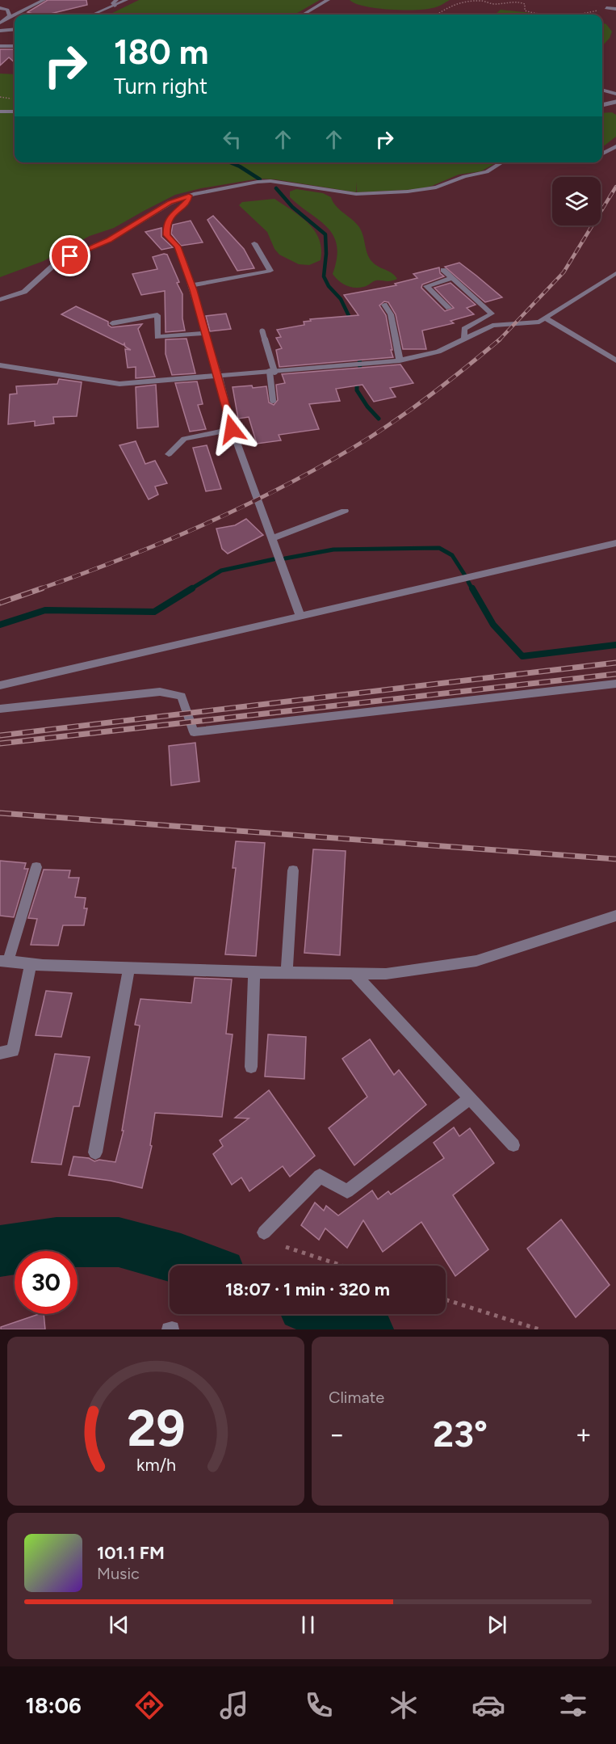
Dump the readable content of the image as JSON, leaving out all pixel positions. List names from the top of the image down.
{
  "page": {
    "turn": ["180 m", "Turn right"],
    "limit": "30",
    "trip": "18:07 · 1 min · 320 m",
    "tile": "Climate",
    "heat": ["−", "23°", "+"],
    "song": ["101.1 FM", "Music"],
    "tabs": "18:06",
    "gauge": ["29", "km/h"]
  }
}
